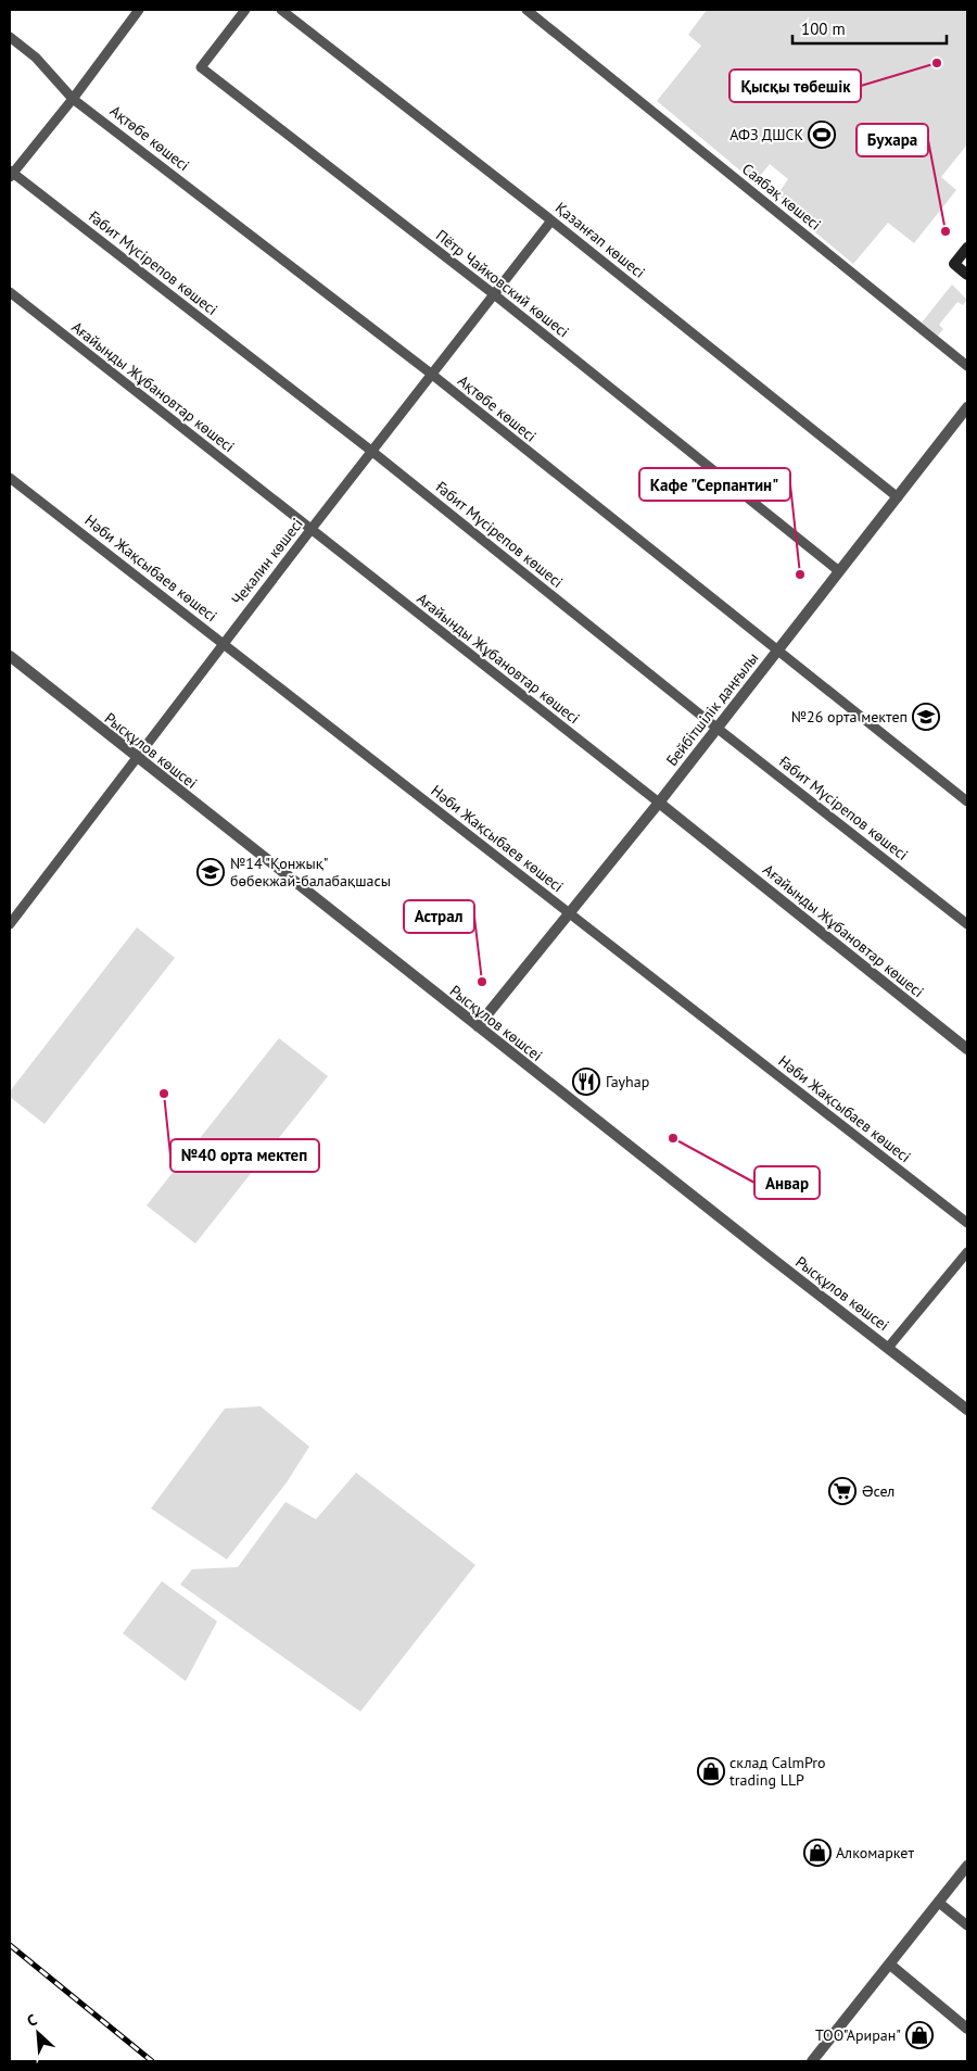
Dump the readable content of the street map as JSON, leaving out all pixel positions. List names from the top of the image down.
{
  "streets": {
    "street": [
      "Ақтөбе көшесі",
      "Саябақ көшесі",
      "Қазанғап көшесі",
      "Ғабит Мүсірепов көшесі",
      "Пётр Чайковский көшесі",
      "Ағайынды Жұбановтар көшесі",
      "Чекалин көшесі",
      "Нәби Жақсыбаев көшесі",
      "Бейбітшілік даңғылы",
      "Рысқұлов көшсеі"
    ]
  },
  "crossings": [
    ["Ақтөбе көшесі", "Чекалин көшесі"],
    ["Ақтөбе көшесі", "Бейбітшілік даңғылы"],
    ["Қазанғап көшесі", "Чекалин көшесі"],
    ["Қазанғап көшесі", "Бейбітшілік даңғылы"],
    ["Ғабит Мүсірепов көшесі", "Чекалин көшесі"],
    ["Ғабит Мүсірепов көшесі", "Бейбітшілік даңғылы"],
    ["Пётр Чайковский көшесі", "Чекалин көшесі"],
    ["Пётр Чайковский көшесі", "Бейбітшілік даңғылы"],
    ["Ағайынды Жұбановтар көшесі", "Чекалин көшесі"],
    ["Ағайынды Жұбановтар көшесі", "Бейбітшілік даңғылы"],
    ["Чекалин көшесі", "Нәби Жақсыбаев көшесі"],
    ["Чекалин көшесі", "Рысқұлов көшсеі"],
    ["Нәби Жақсыбаев көшесі", "Бейбітшілік даңғылы"],
    ["Бейбітшілік даңғылы", "Рысқұлов көшсеі"]
  ],
  "places": {
    "other": [
      "Қысқы төбешік",
      "Бухара",
      "Кафе \"Серпантин\"",
      "Астрал",
      "№40 орта мектеп",
      "Анвар"
    ],
    "sports": ["АФЗ ДШСК"],
    "school or university": ["№26 орта мектеп", "№14 \"Қонжық\" бөбекжай-балабақшасы"],
    "restaurant": ["Гауhар"],
    "supermarket": ["Əсел"],
    "shop": ["склад CalmPro trading LLP", "Алкомаркет", "ТОО\"Ариран\""]
  },
  "scale_bar": "100 m",
  "north": "top left"
}
